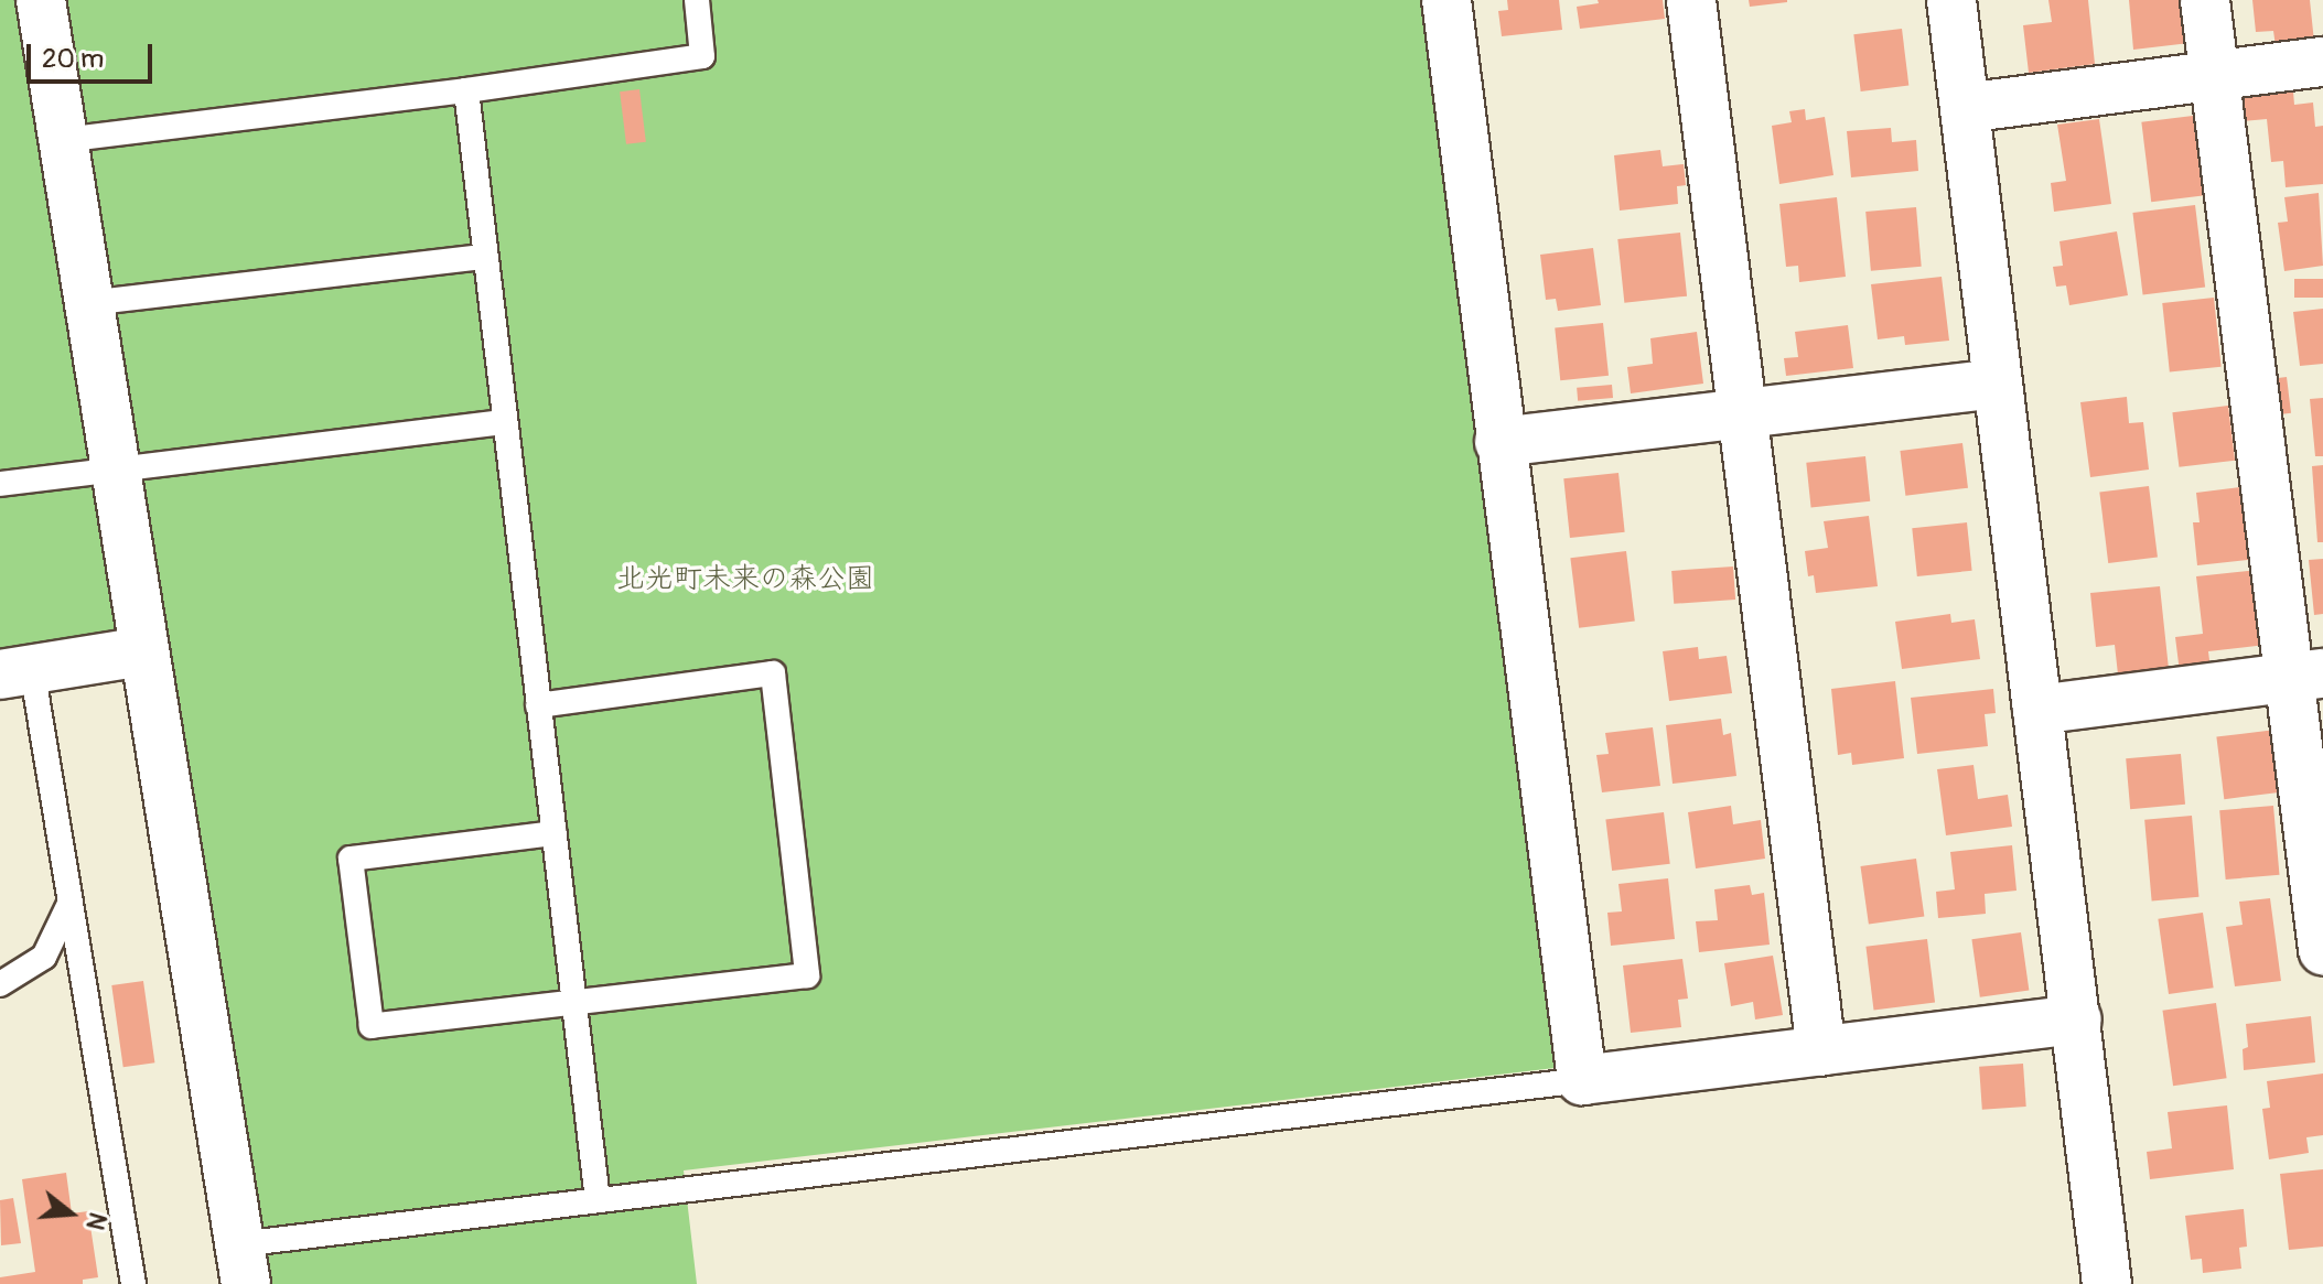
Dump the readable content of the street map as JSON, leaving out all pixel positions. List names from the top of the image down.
{
  "parks": ["北光町未来の森公園"],
  "scale_bar": "20 m",
  "north": "right"
}
